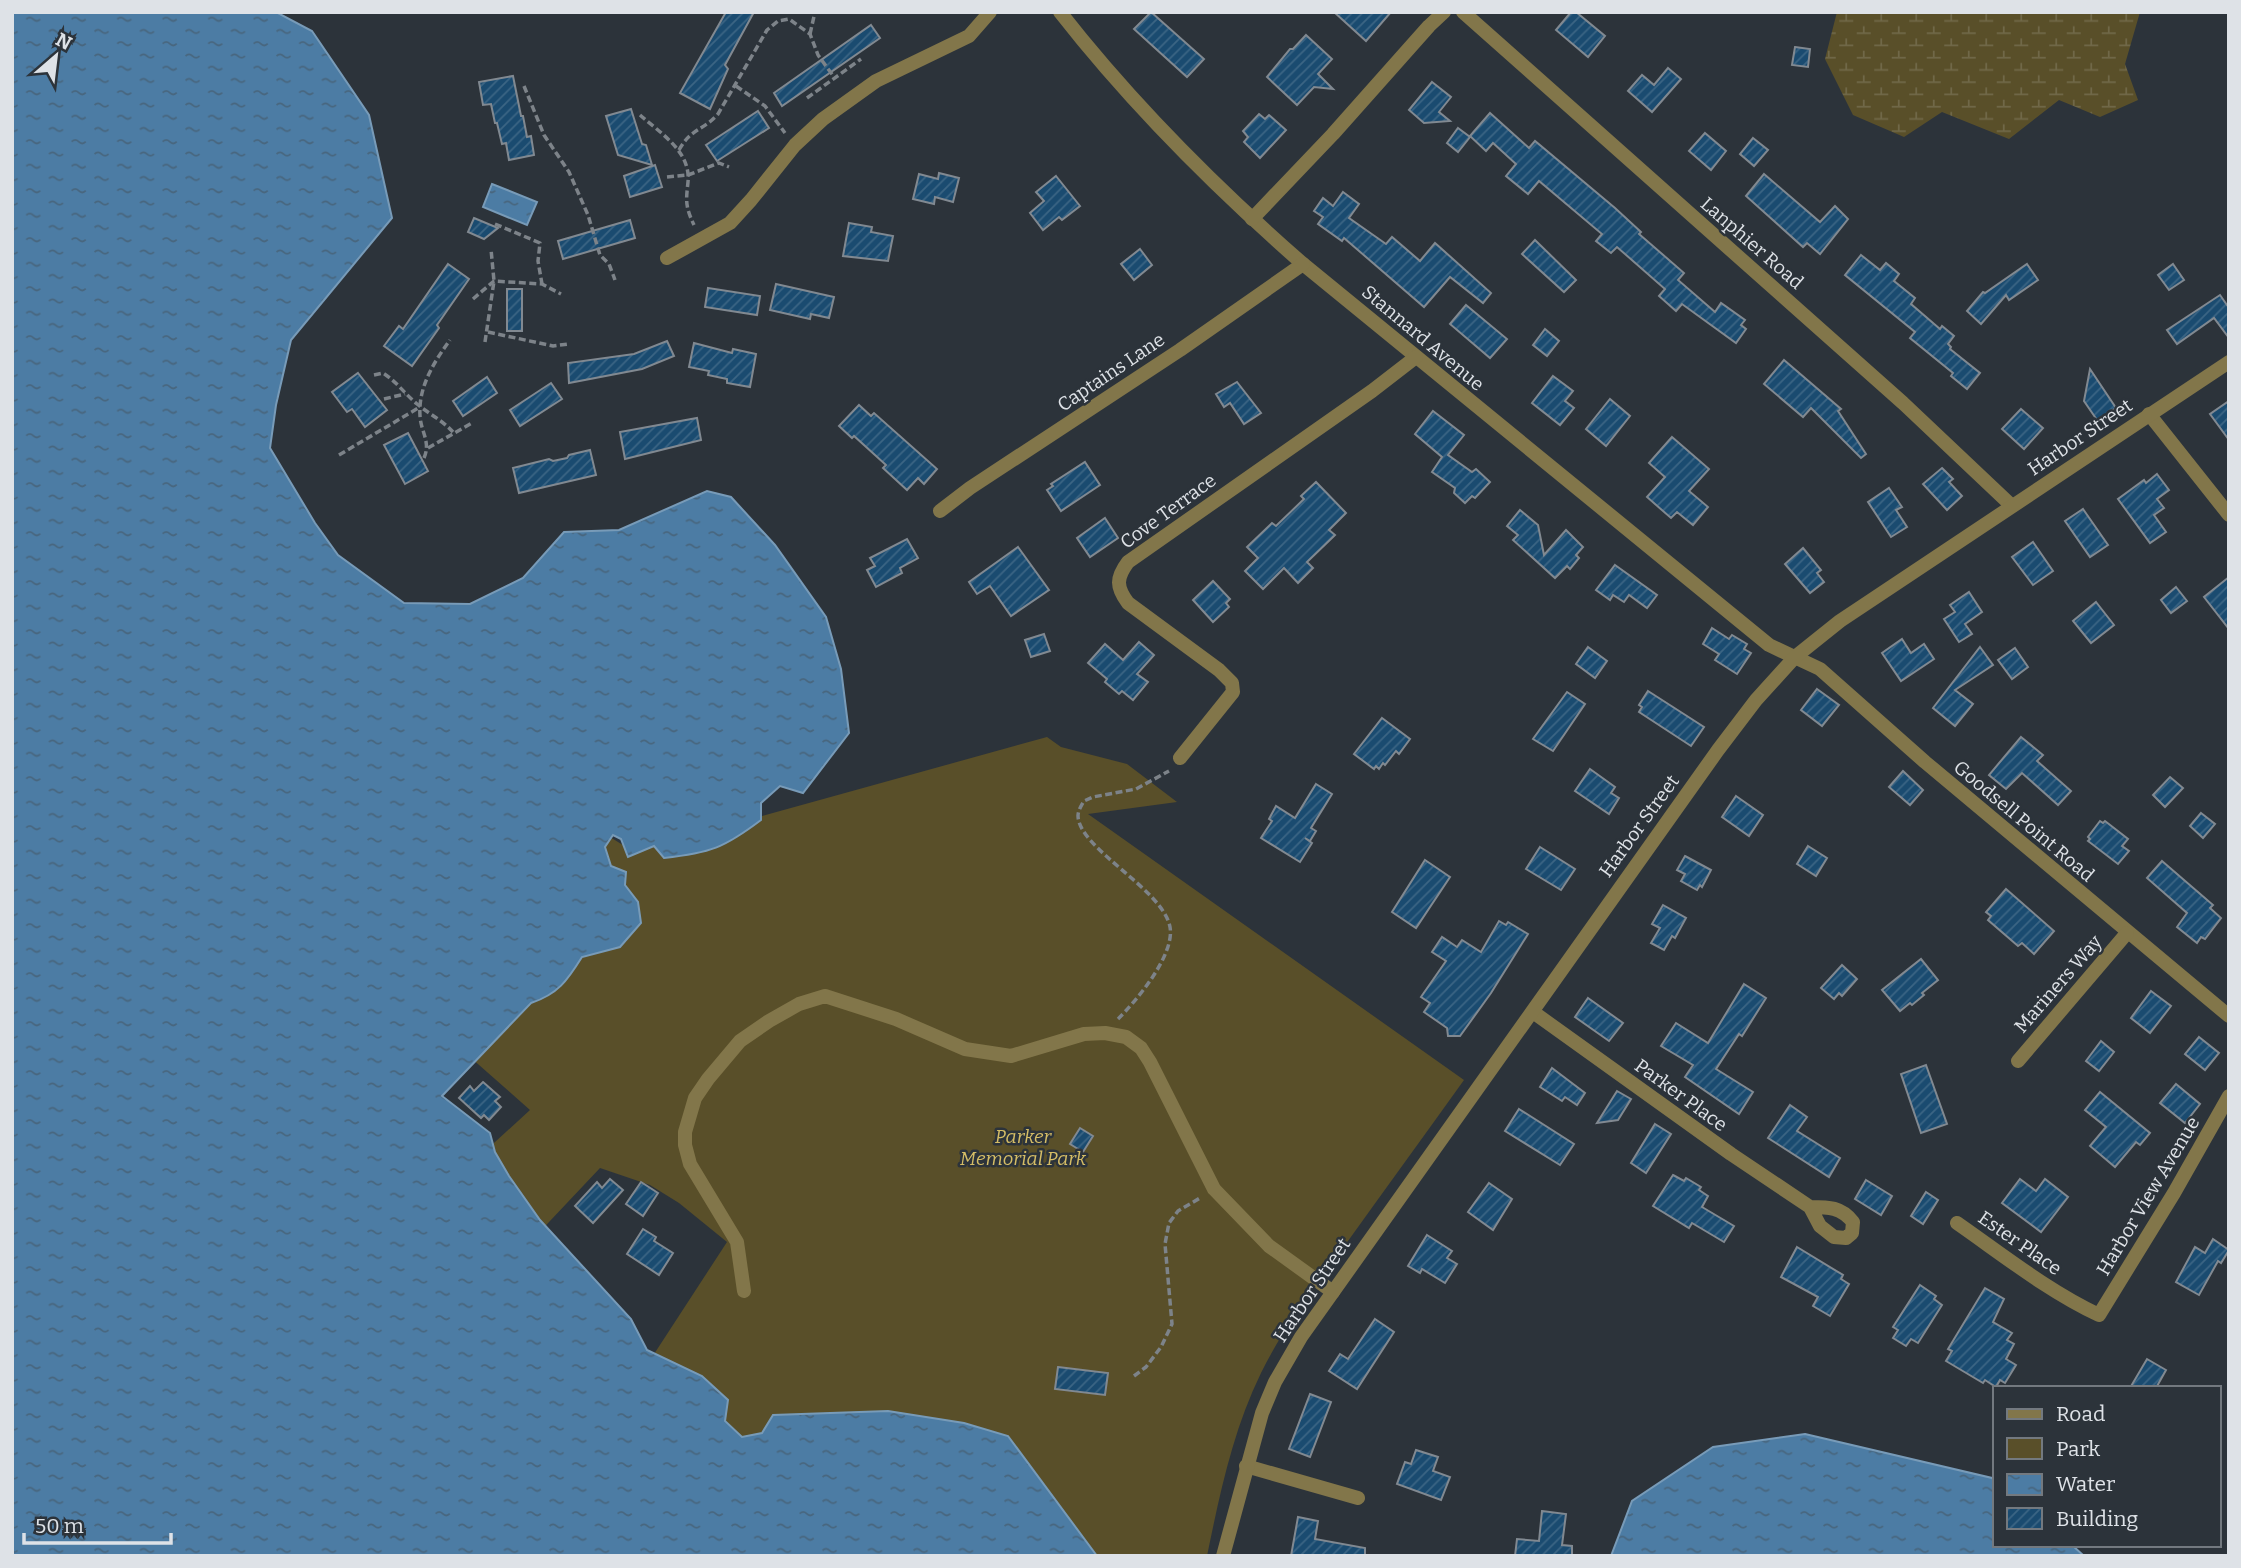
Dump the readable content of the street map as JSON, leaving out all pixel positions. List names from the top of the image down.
{
  "streets": {
    "street": [
      "Lanphier Road",
      "Stannard Avenue",
      "Captains Lane",
      "Harbor Street",
      "Cove Terrace",
      "Goodsell Point Road",
      "Mariners Way",
      "Parker Place",
      "Harbor View Avenue",
      "Ester Place"
    ]
  },
  "crossings": [
    ["Lanphier Road", "Harbor Street"],
    ["Stannard Avenue", "Captains Lane"],
    ["Stannard Avenue", "Harbor Street"],
    ["Stannard Avenue", "Cove Terrace"],
    ["Stannard Avenue", "Goodsell Point Road"],
    ["Harbor Street", "Goodsell Point Road"],
    ["Harbor Street", "Parker Place"],
    ["Goodsell Point Road", "Mariners Way"],
    ["Harbor View Avenue", "Ester Place"]
  ],
  "parks": ["Parker Memorial Park"],
  "legend": [
    "Road",
    "Park",
    "Water",
    "Building"
  ],
  "scale_bar": "50 m",
  "north": "top right"
}
